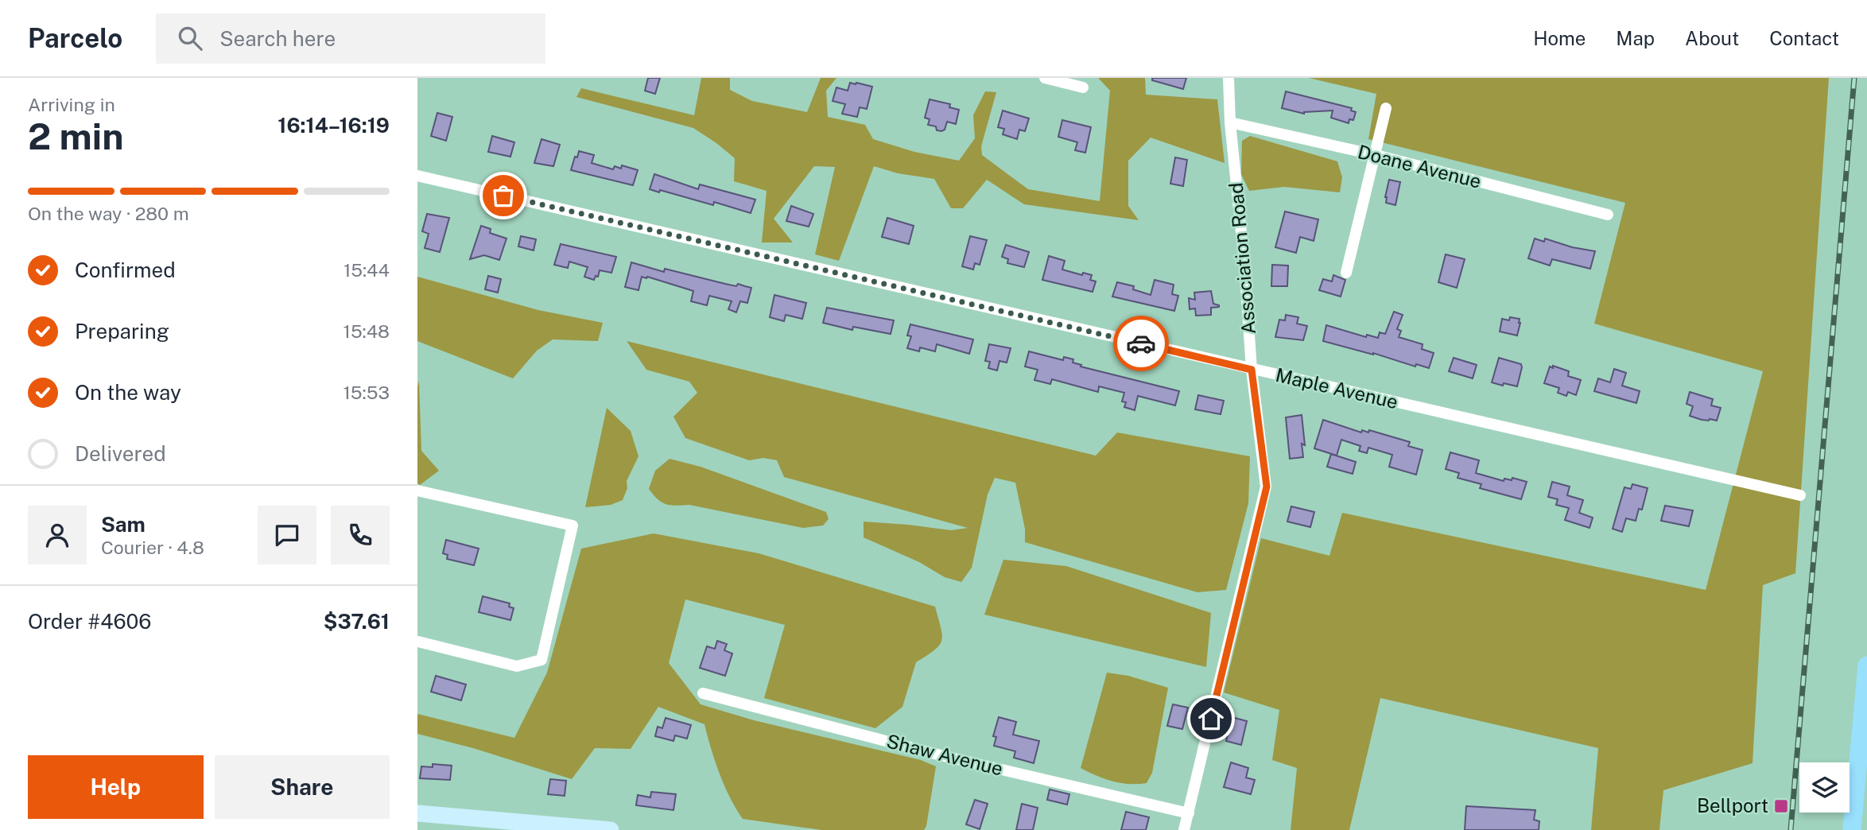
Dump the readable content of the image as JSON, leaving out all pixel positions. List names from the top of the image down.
{
  "streets": {
    "street": [
      "Doane Avenue",
      "Association Road",
      "Maple Avenue",
      "Shaw Avenue"
    ]
  },
  "crossings": [
    ["Doane Avenue", "Association Road"],
    ["Association Road", "Maple Avenue"],
    ["Association Road", "Shaw Avenue"]
  ],
  "places": {
    "transit": ["Bellport"]
  },
  "page": {
    "header": "Parcelo",
    "search": "Search here",
    "nav": [
      "Home",
      "Map",
      "About",
      "Contact"
    ],
    "heading": ["2 min", "Arriving in", "16:14–16:19"],
    "panel": [
      "Sam",
      "Courier · 4.8",
      "Order #4606",
      "$37.61"
    ],
    "bar": "On the way · 280 m",
    "list": [
      ["Confirmed", "15:44"],
      ["Preparing", "15:48"],
      ["On the way", "15:53"],
      "Delivered"
    ],
    "buttons": ["Help", "Share"]
  }
}
